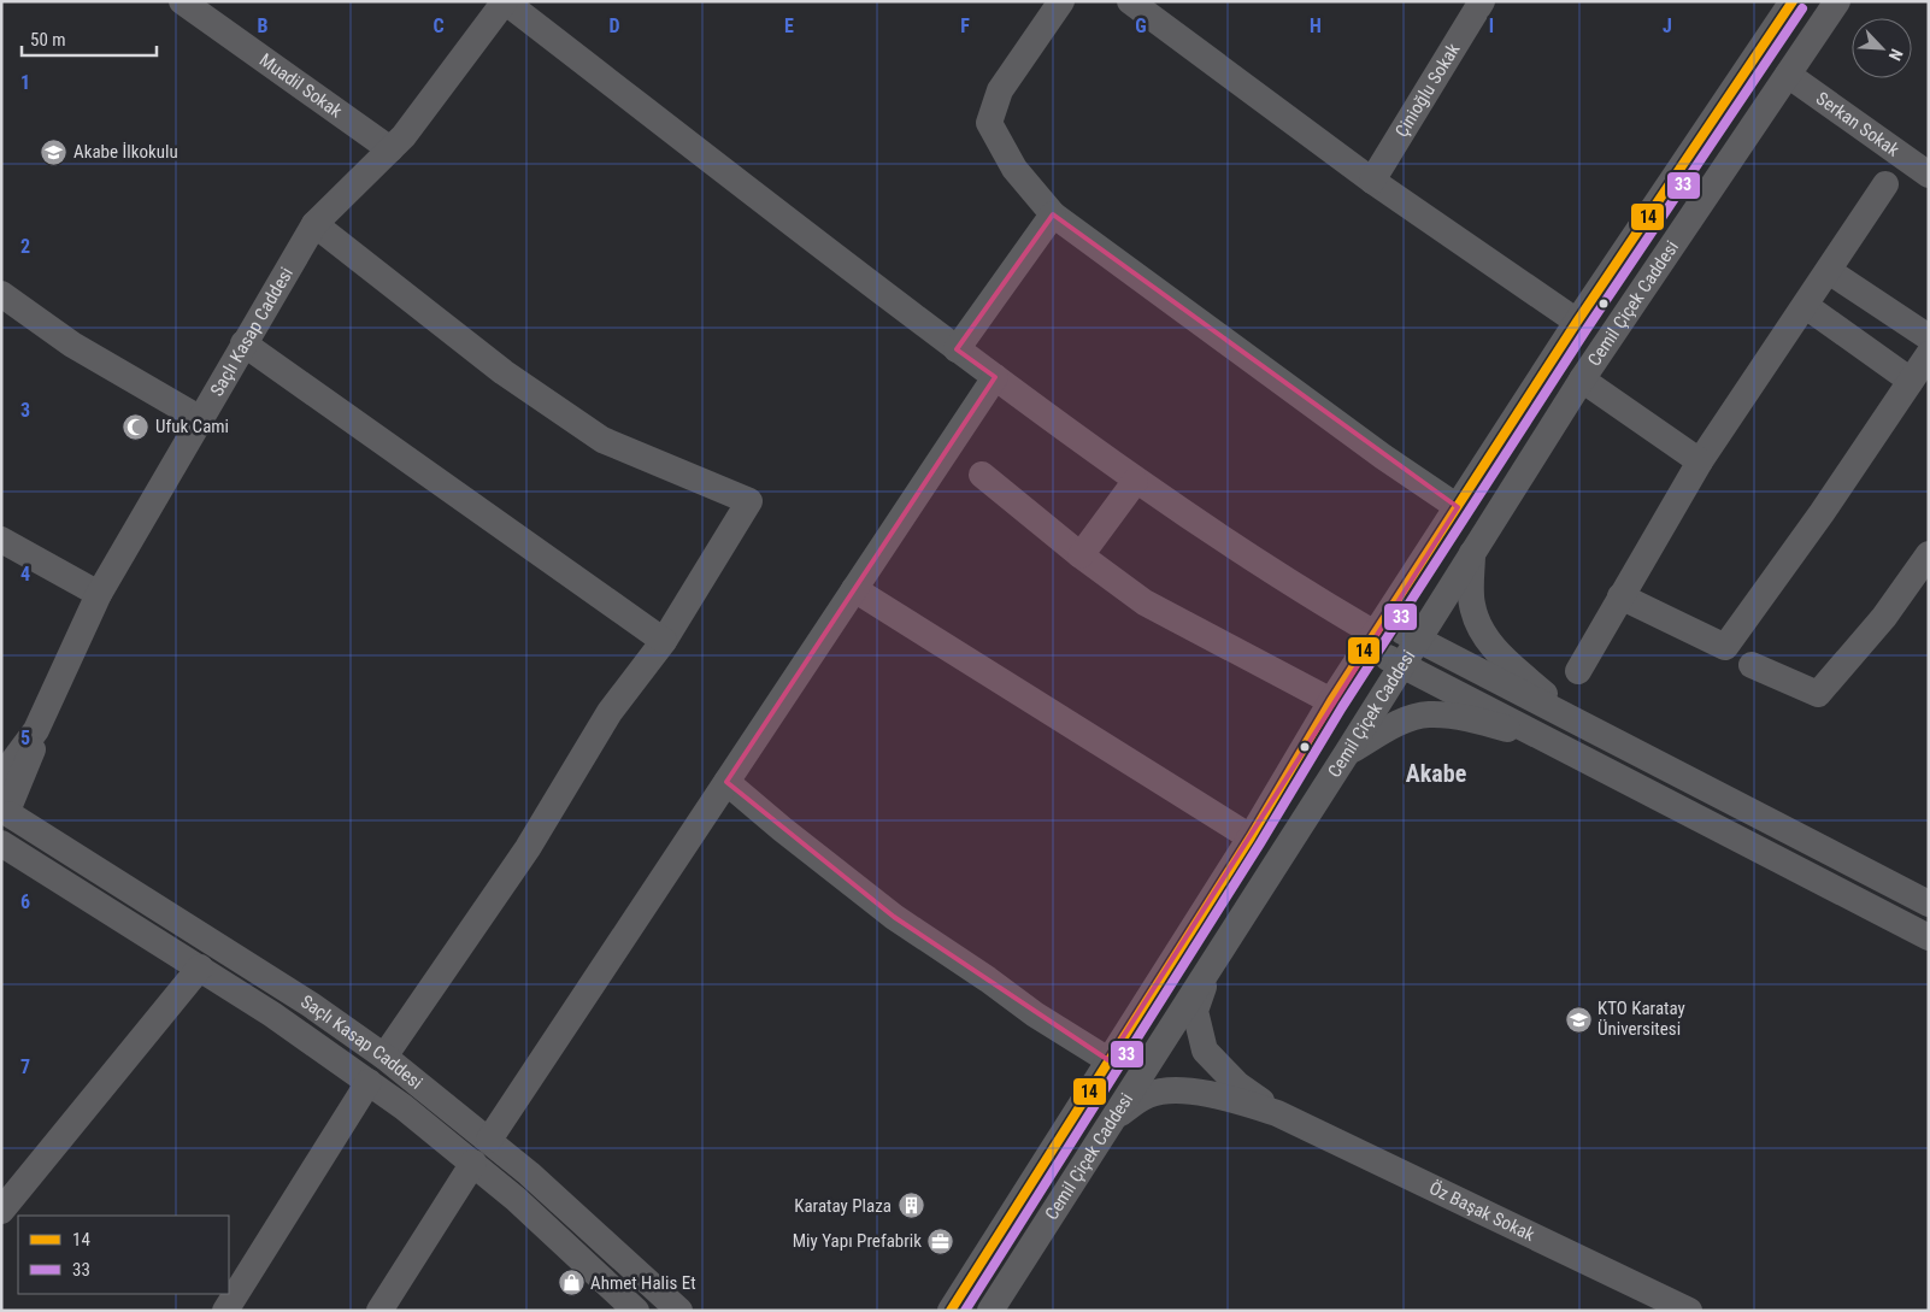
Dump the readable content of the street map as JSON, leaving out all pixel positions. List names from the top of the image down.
{
  "streets": {
    "street": [
      "Muadil Sokak",
      "Çinioğlu Sokak",
      "Serkan Sokak",
      "Cemil Çiçek Caddesi",
      "Saçlı Kasap Caddesi",
      "Öz Başak Sokak"
    ]
  },
  "crossings": [
    ["Muadil Sokak", "Saçlı Kasap Caddesi"],
    ["Serkan Sokak", "Cemil Çiçek Caddesi"]
  ],
  "districts": ["Akabe"],
  "places": {
    "school or university": ["Akabe İlkokulu", "KTO Karatay Üniversitesi"],
    "mosque": ["Ufuk Cami"],
    "building": ["Karatay Plaza"],
    "office": ["Miy Yapı Prefabrik"],
    "shop": ["Ahmet Halis Et"]
  },
  "lines": ["transit line 14", "transit line 33"],
  "legend": ["14", "33"],
  "scale_bar": "50 m",
  "north": "bottom right",
  "grid": {
    "columns": [
      "B",
      "C",
      "D",
      "E",
      "F",
      "G",
      "H",
      "I",
      "J"
    ],
    "rows": [
      "1",
      "2",
      "3",
      "4",
      "5",
      "6",
      "7"
    ]
  }
}
